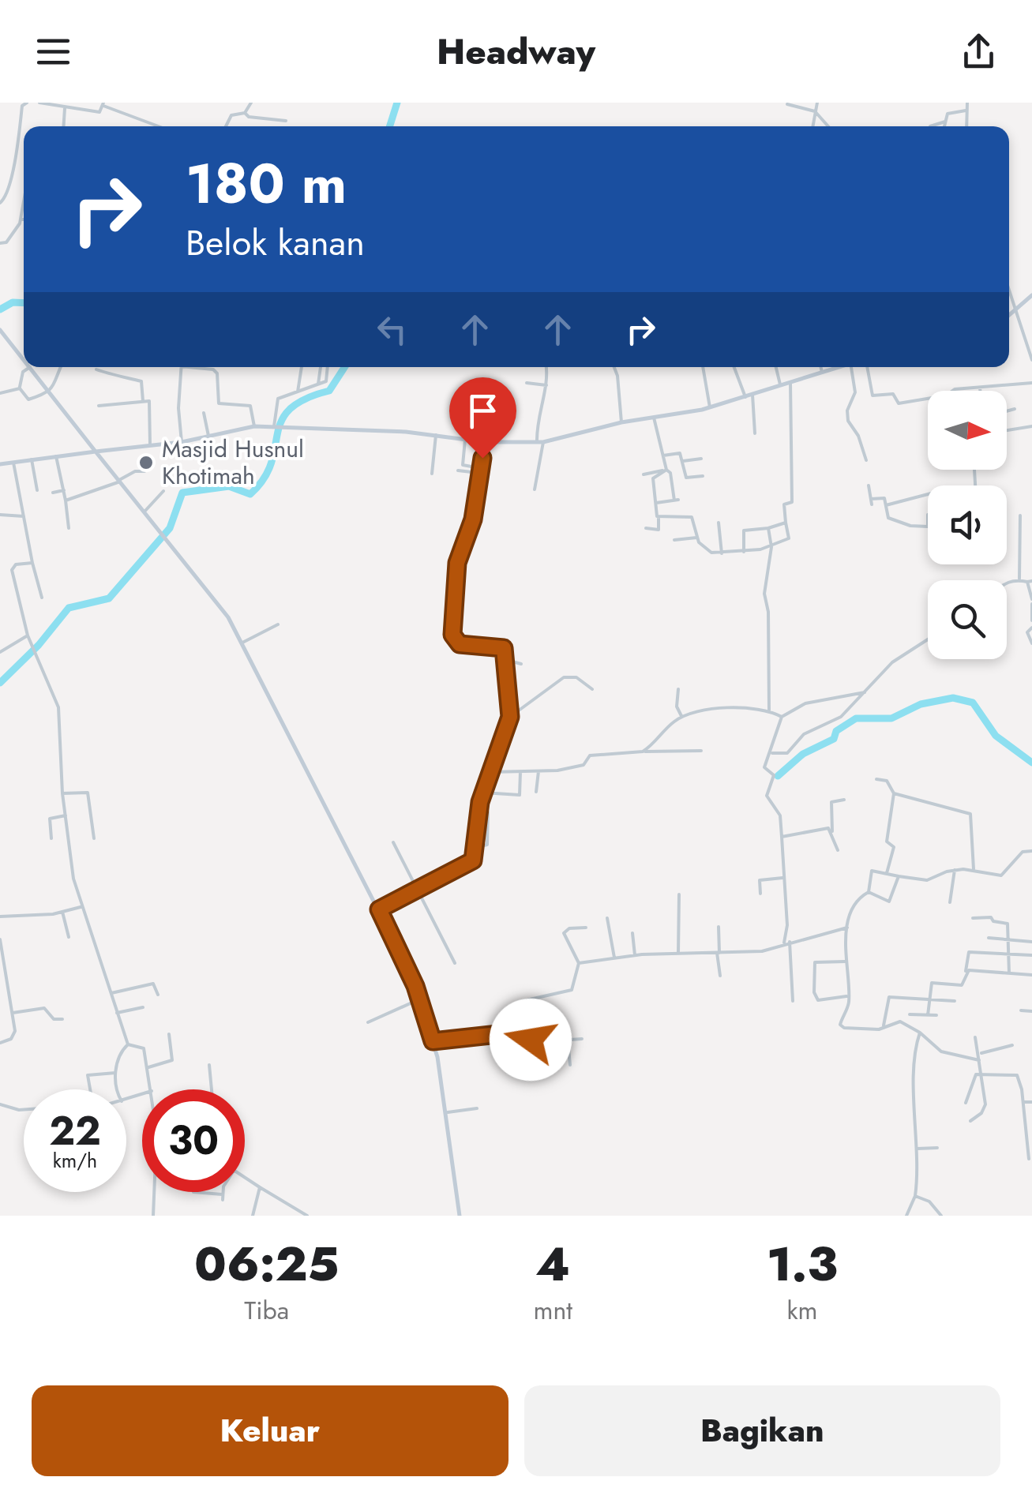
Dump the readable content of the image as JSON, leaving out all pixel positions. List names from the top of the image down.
{
  "places": ["Masjid Husnul Khotimah"],
  "north": "right",
  "page": {
    "header": "Headway",
    "turn": ["180 m", "Belok kanan"],
    "speed": "22 km/h",
    "limit": "30",
    "eta": [
      "06:25",
      "Tiba",
      "4",
      "mnt",
      "1.3",
      "km"
    ],
    "buttons": ["Keluar", "Bagikan"]
  }
}
